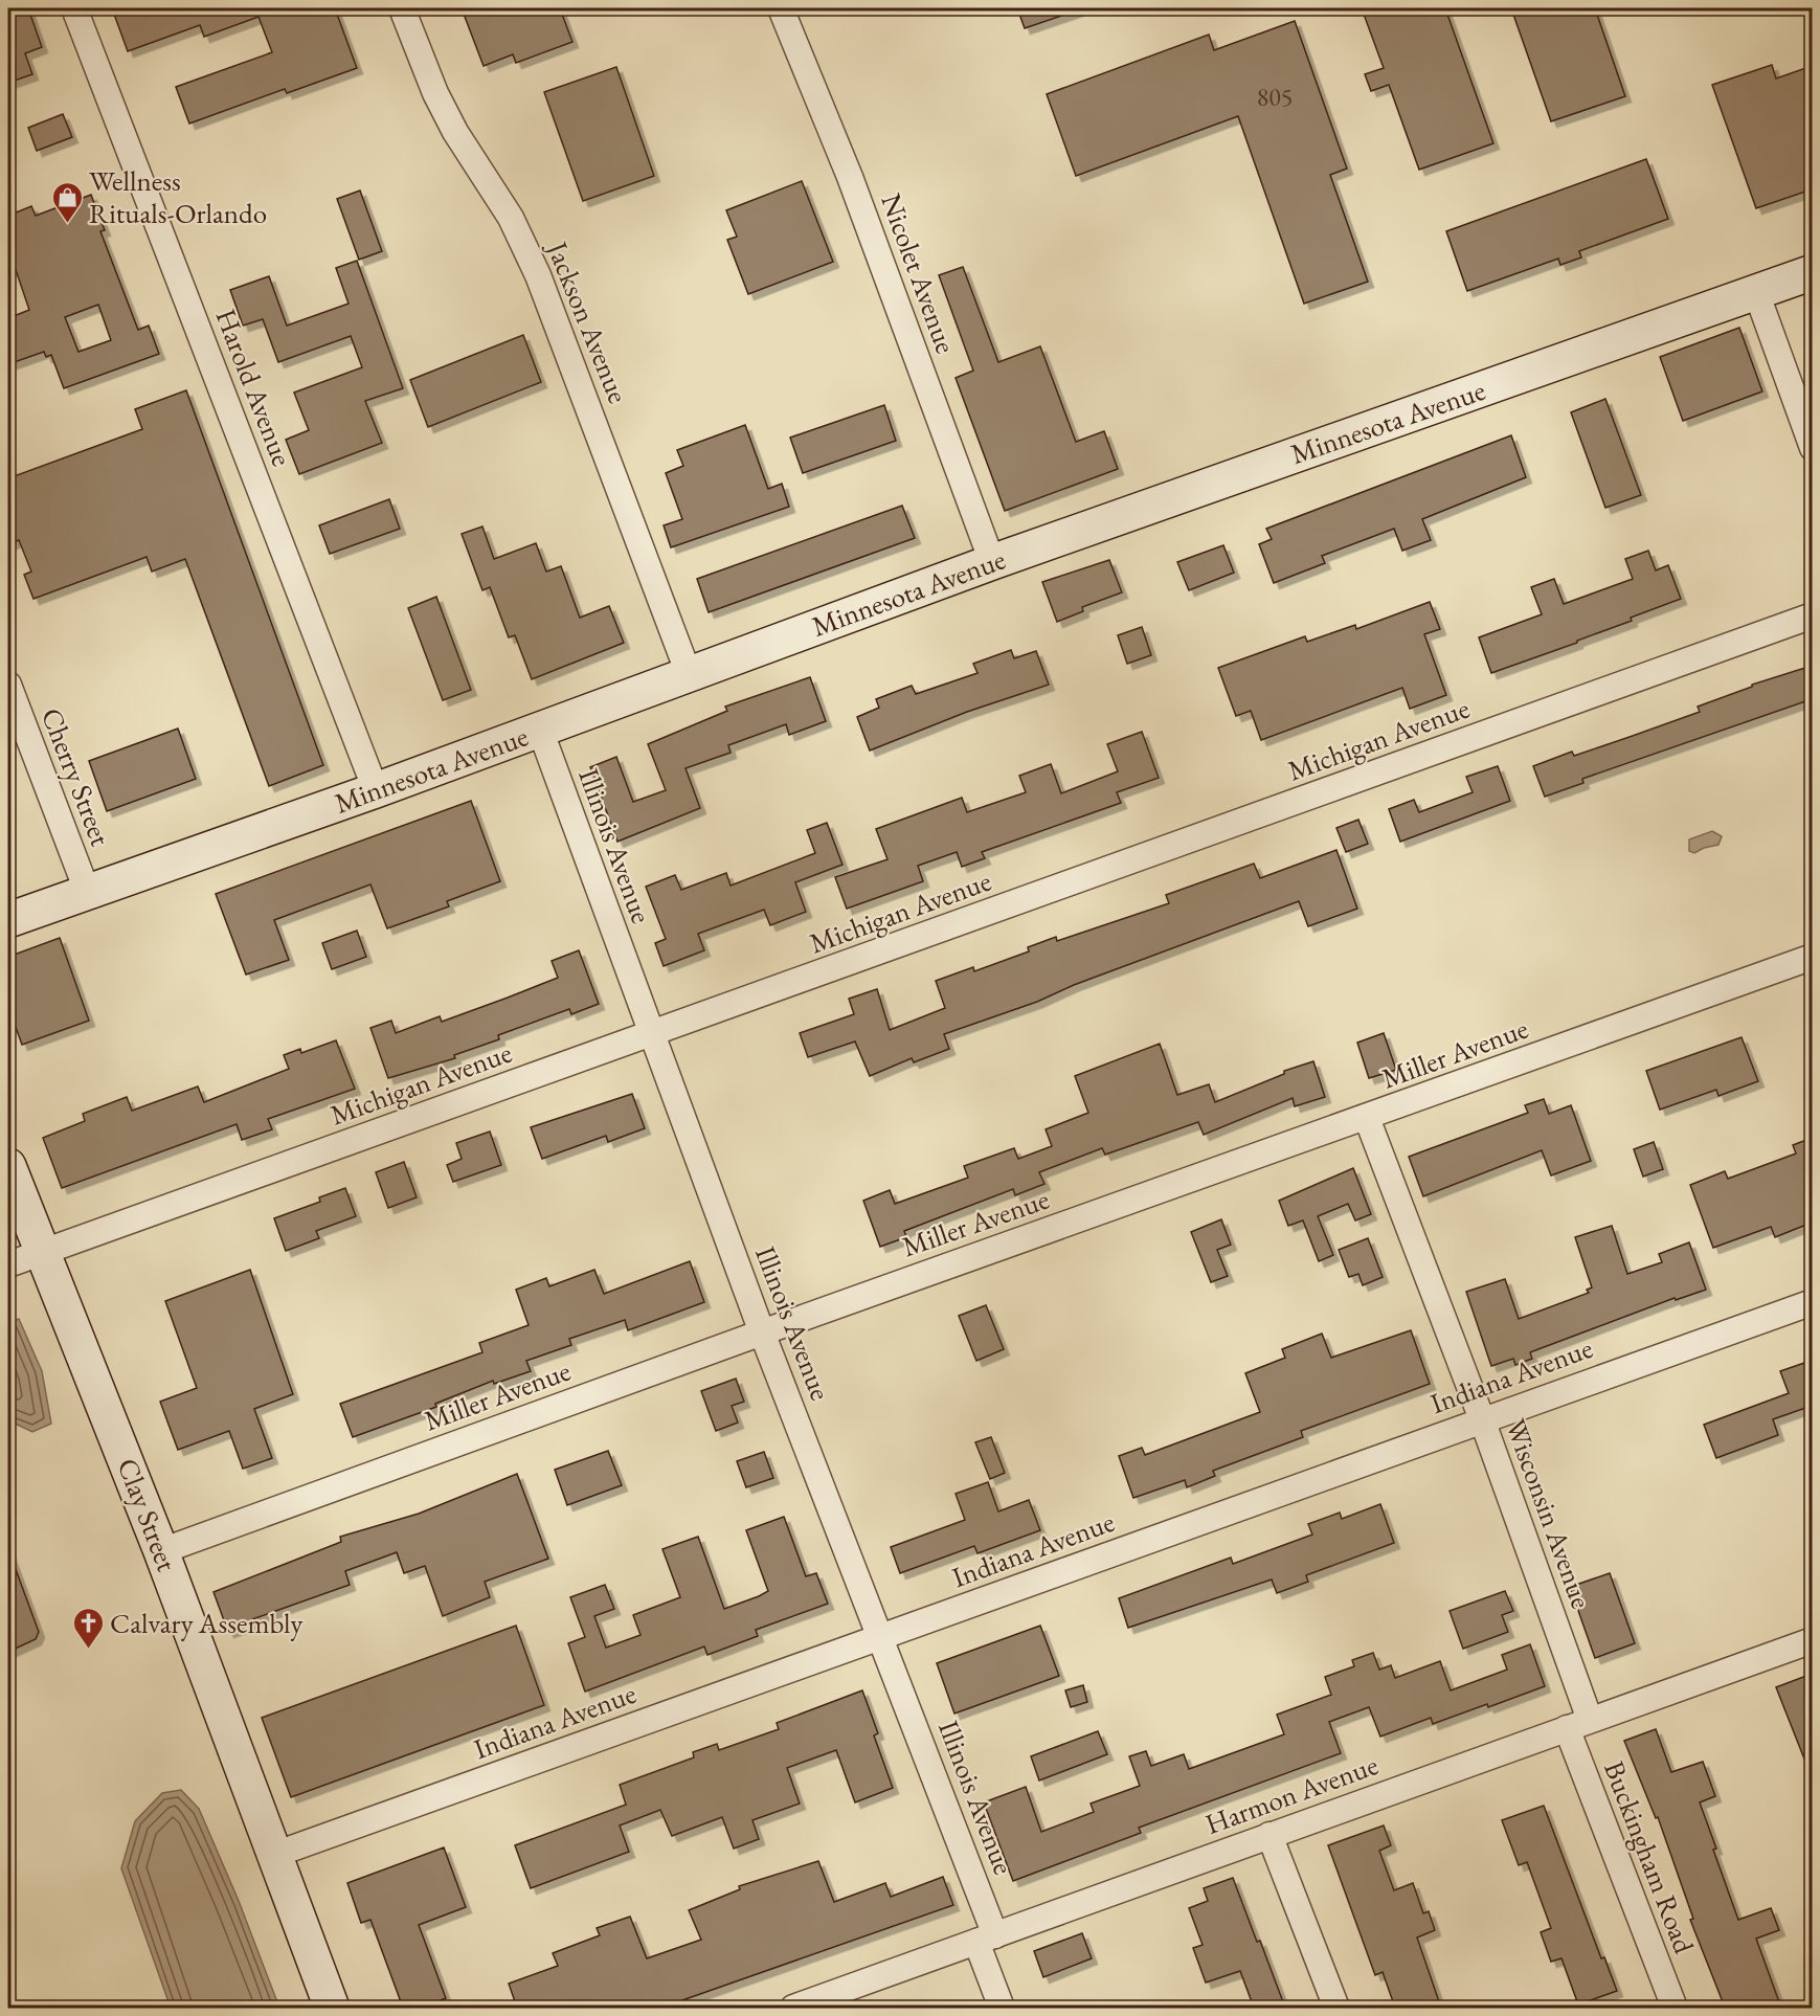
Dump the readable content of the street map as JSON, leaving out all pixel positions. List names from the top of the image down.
{
  "streets": {
    "street": [
      "Nicolet Avenue",
      "Jackson Avenue",
      "Harold Avenue",
      "Minnesota Avenue",
      "Michigan Avenue",
      "Cherry Street",
      "Illinois Avenue",
      "Miller Avenue",
      "Indiana Avenue",
      "Wisconsin Avenue",
      "Clay Street",
      "Harmon Avenue",
      "Buckingham Road"
    ]
  },
  "crossings": [
    ["Nicolet Avenue", "Minnesota Avenue"],
    ["Jackson Avenue", "Minnesota Avenue"],
    ["Harold Avenue", "Minnesota Avenue"],
    ["Minnesota Avenue", "Cherry Street"],
    ["Minnesota Avenue", "Illinois Avenue"],
    ["Michigan Avenue", "Illinois Avenue"],
    ["Michigan Avenue", "Clay Street"],
    ["Illinois Avenue", "Miller Avenue"],
    ["Illinois Avenue", "Indiana Avenue"],
    ["Illinois Avenue", "Harmon Avenue"],
    ["Miller Avenue", "Wisconsin Avenue"],
    ["Miller Avenue", "Clay Street"],
    ["Indiana Avenue", "Wisconsin Avenue"],
    ["Indiana Avenue", "Clay Street"],
    ["Wisconsin Avenue", "Harmon Avenue"],
    ["Wisconsin Avenue", "Buckingham Road"],
    ["Harmon Avenue", "Buckingham Road"]
  ],
  "places": {
    "shop": ["Wellness Rituals-Orlando"],
    "church": ["Calvary Assembly"]
  },
  "house_numbers": ["805"]
}
